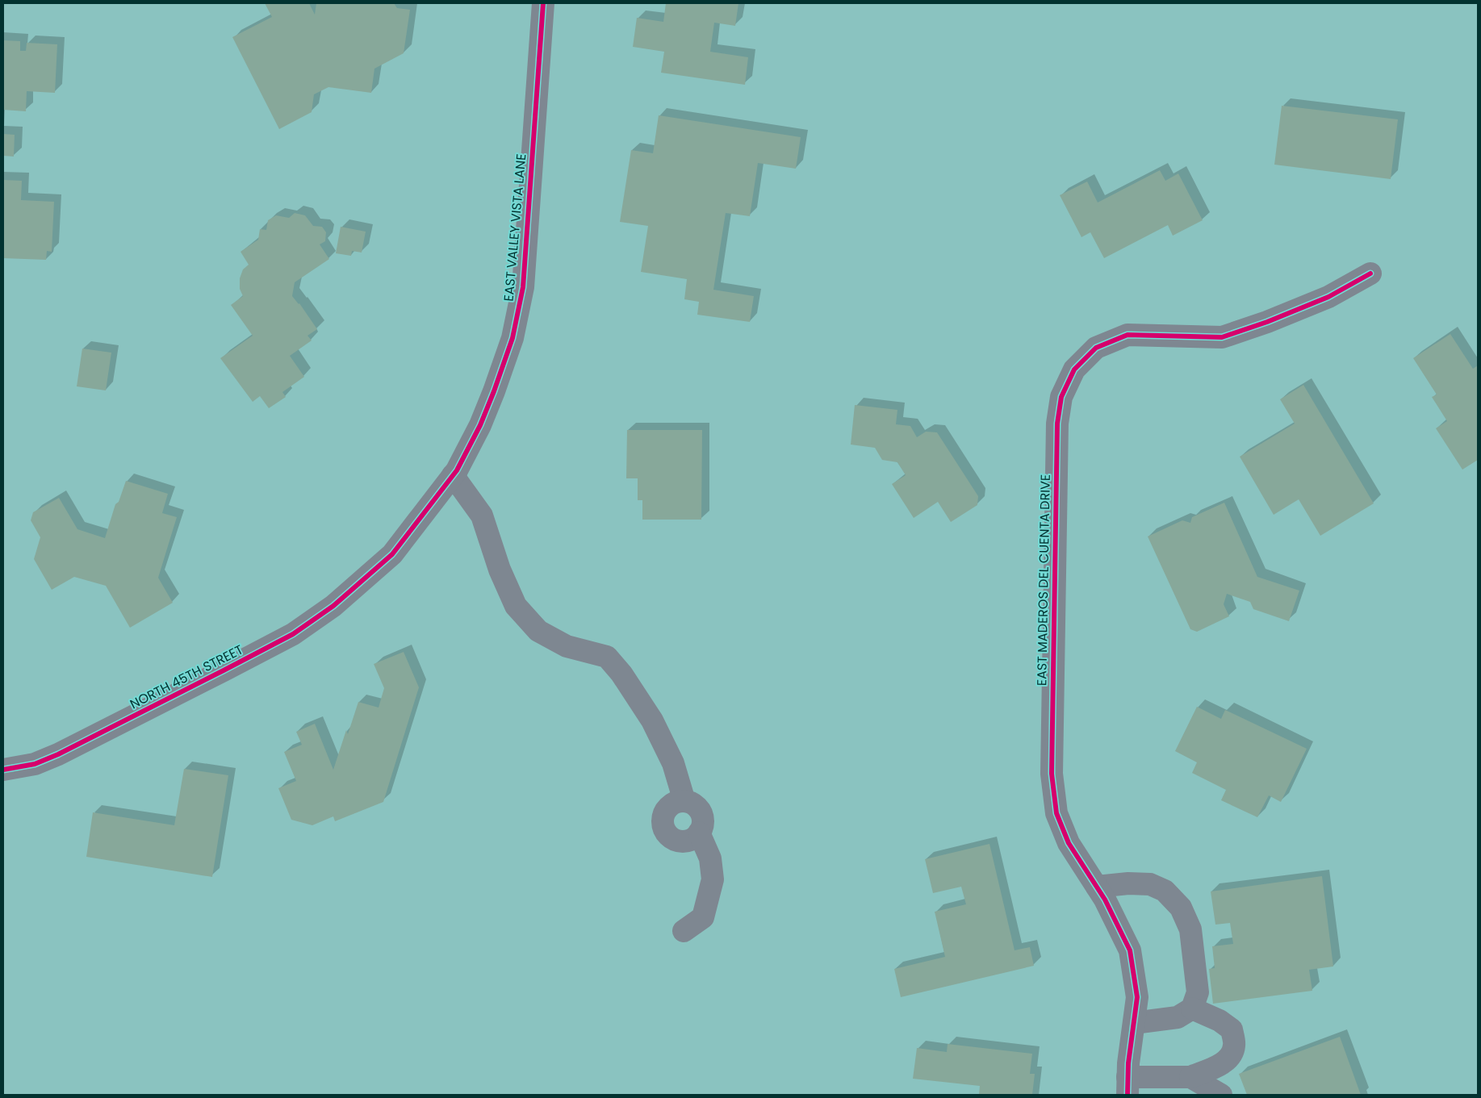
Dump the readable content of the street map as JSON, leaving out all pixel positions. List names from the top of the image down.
{
  "streets": {
    "street": ["EAST VALLEY VISTA LANE", "EAST MADEROS DEL CUENTA DRIVE", "NORTH 45TH STREET"]
  },
  "crossings": [
    ["EAST VALLEY VISTA LANE", "NORTH 45TH STREET"]
  ]
}
